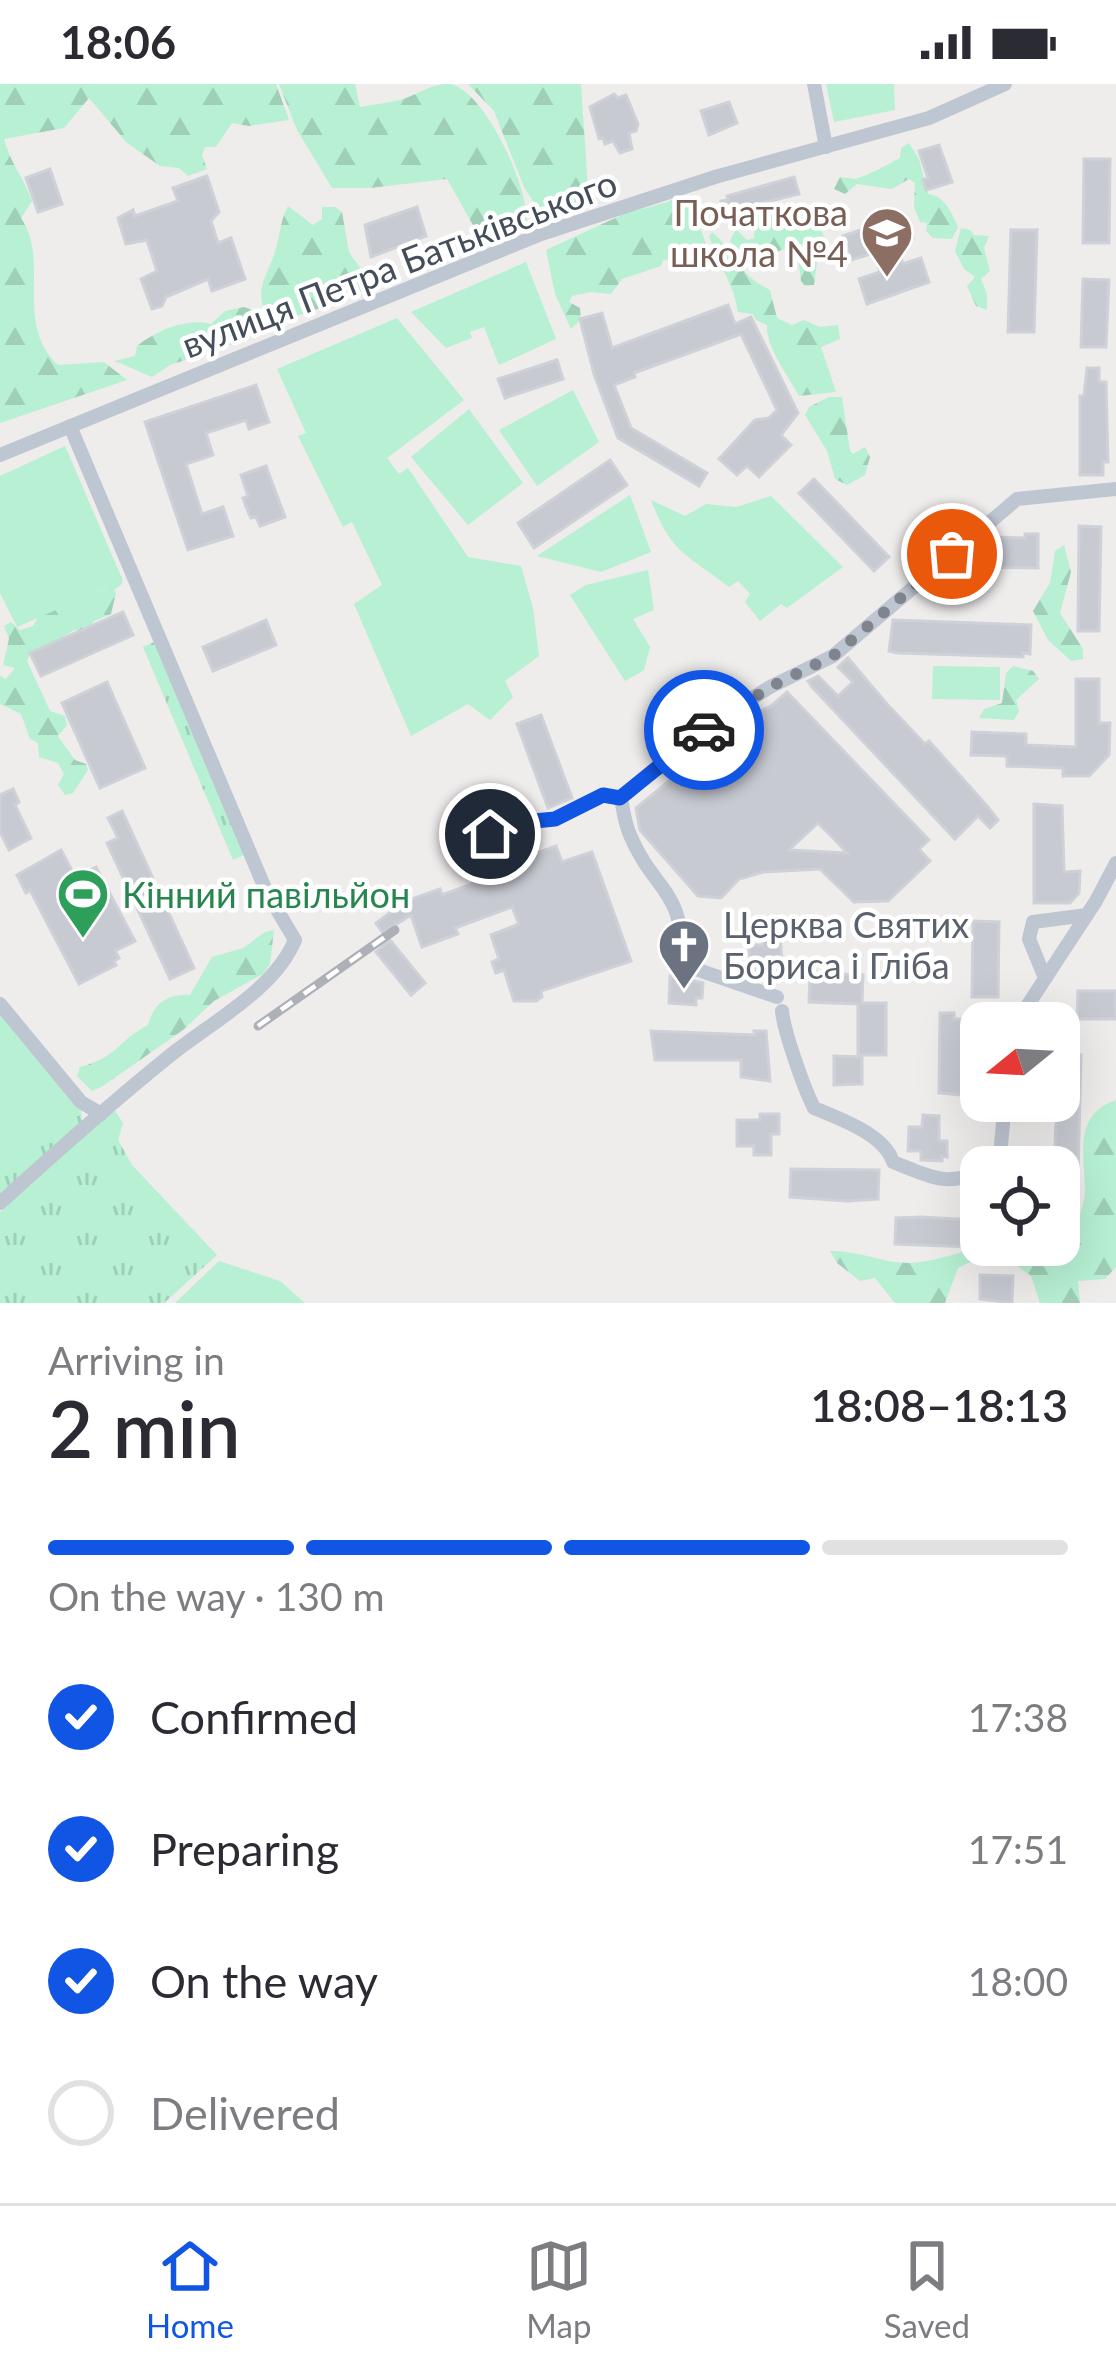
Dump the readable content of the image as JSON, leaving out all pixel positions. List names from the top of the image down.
{
  "streets": {
    "street": ["вулиця Петра Батьківського"]
  },
  "places": {
    "school or university": ["Початкова школа №4"],
    "sports": ["Кінний павільйон"],
    "church": ["Церква Святих Бориса і Гліба"]
  },
  "north": "left",
  "page": {
    "status": "18:06",
    "heading": ["2 min", "Arriving in", "18:08–18:13"],
    "bar": "On the way · 130 m",
    "list": [
      ["Confirmed", "17:38"],
      ["Preparing", "17:51"],
      ["On the way", "18:00"],
      "Delivered"
    ],
    "tabs": ["Home", "Map", "Saved"]
  }
}
